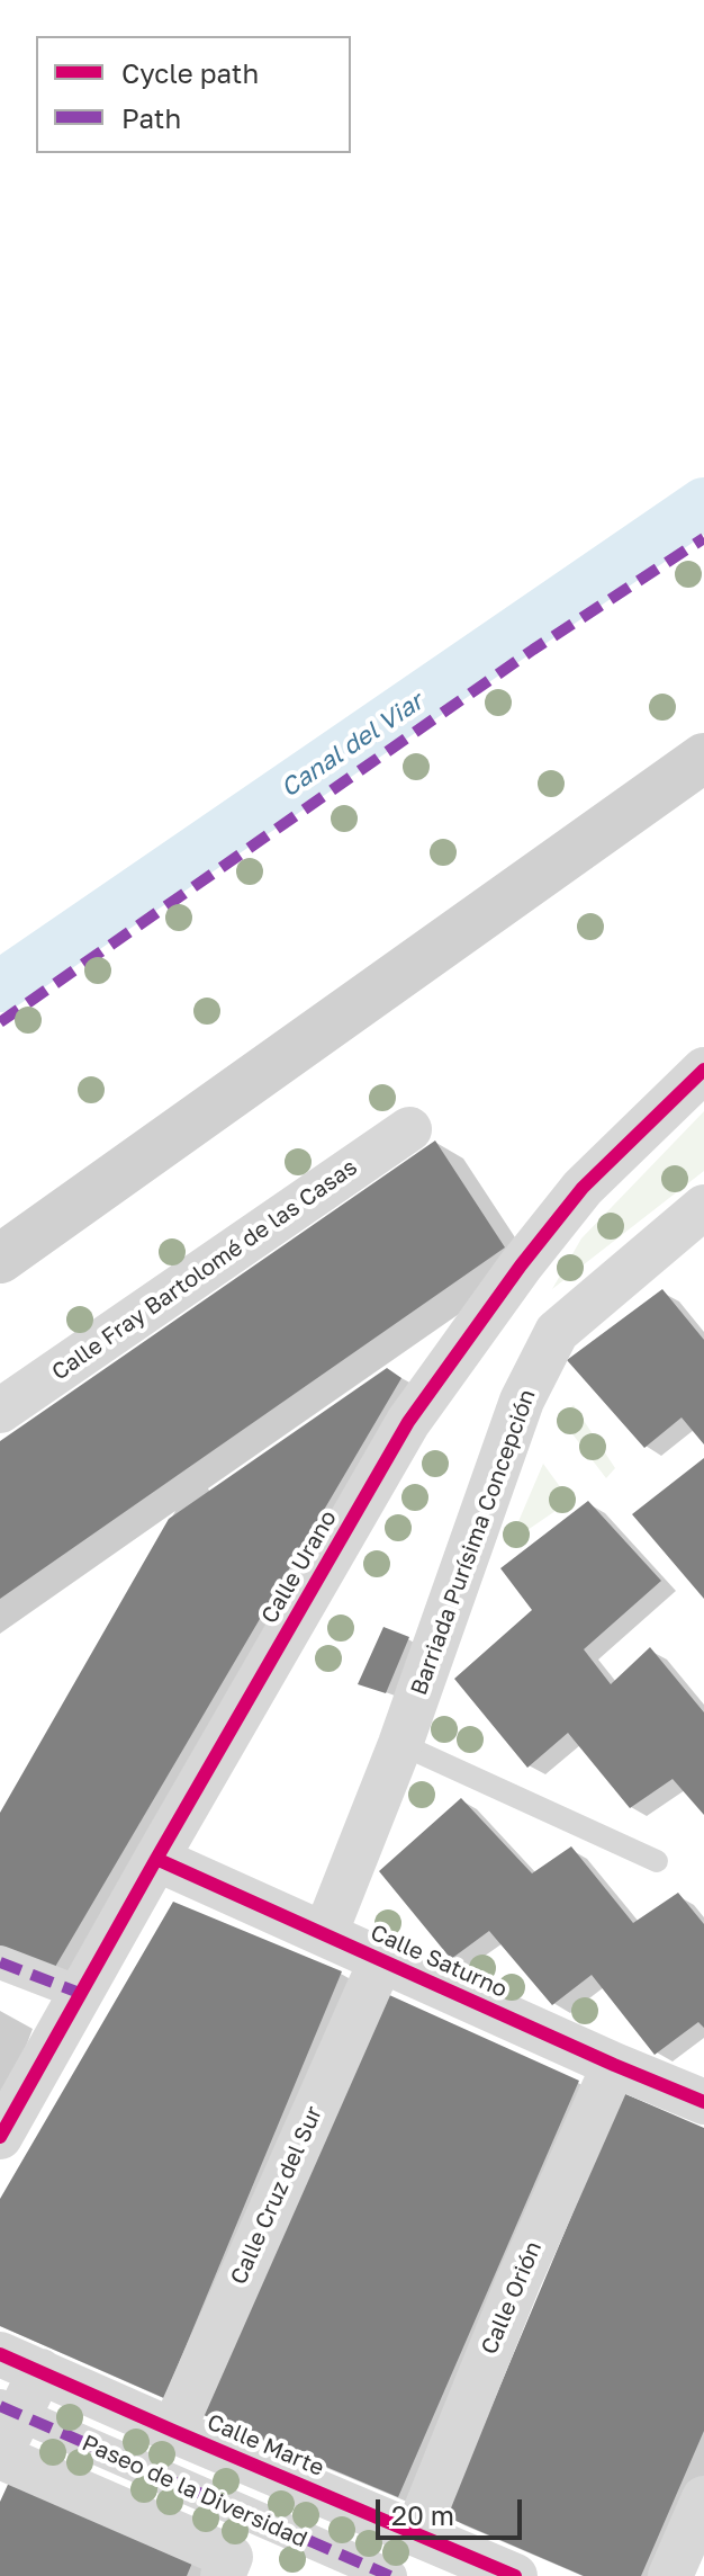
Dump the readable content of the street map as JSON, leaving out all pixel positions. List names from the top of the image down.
{
  "streets": {
    "street": [
      "Calle Fray Bartolomé de las Casas",
      "Barriada Purísima Concepción",
      "Calle Urano",
      "Calle Saturno",
      "Calle Cruz del Sur",
      "Calle Orión",
      "Calle Marte",
      "Paseo de la Diversidad"
    ]
  },
  "crossings": [
    ["Barriada Purísima Concepción", "Calle Saturno"],
    ["Calle Urano", "Calle Saturno"],
    ["Calle Saturno", "Calle Cruz del Sur"],
    ["Calle Saturno", "Calle Orión"],
    ["Calle Cruz del Sur", "Calle Marte"],
    ["Calle Orión", "Calle Marte"]
  ],
  "water": ["Canal del Viar"],
  "legend": ["Cycle path", "Path"],
  "scale_bar": "20 m"
}
